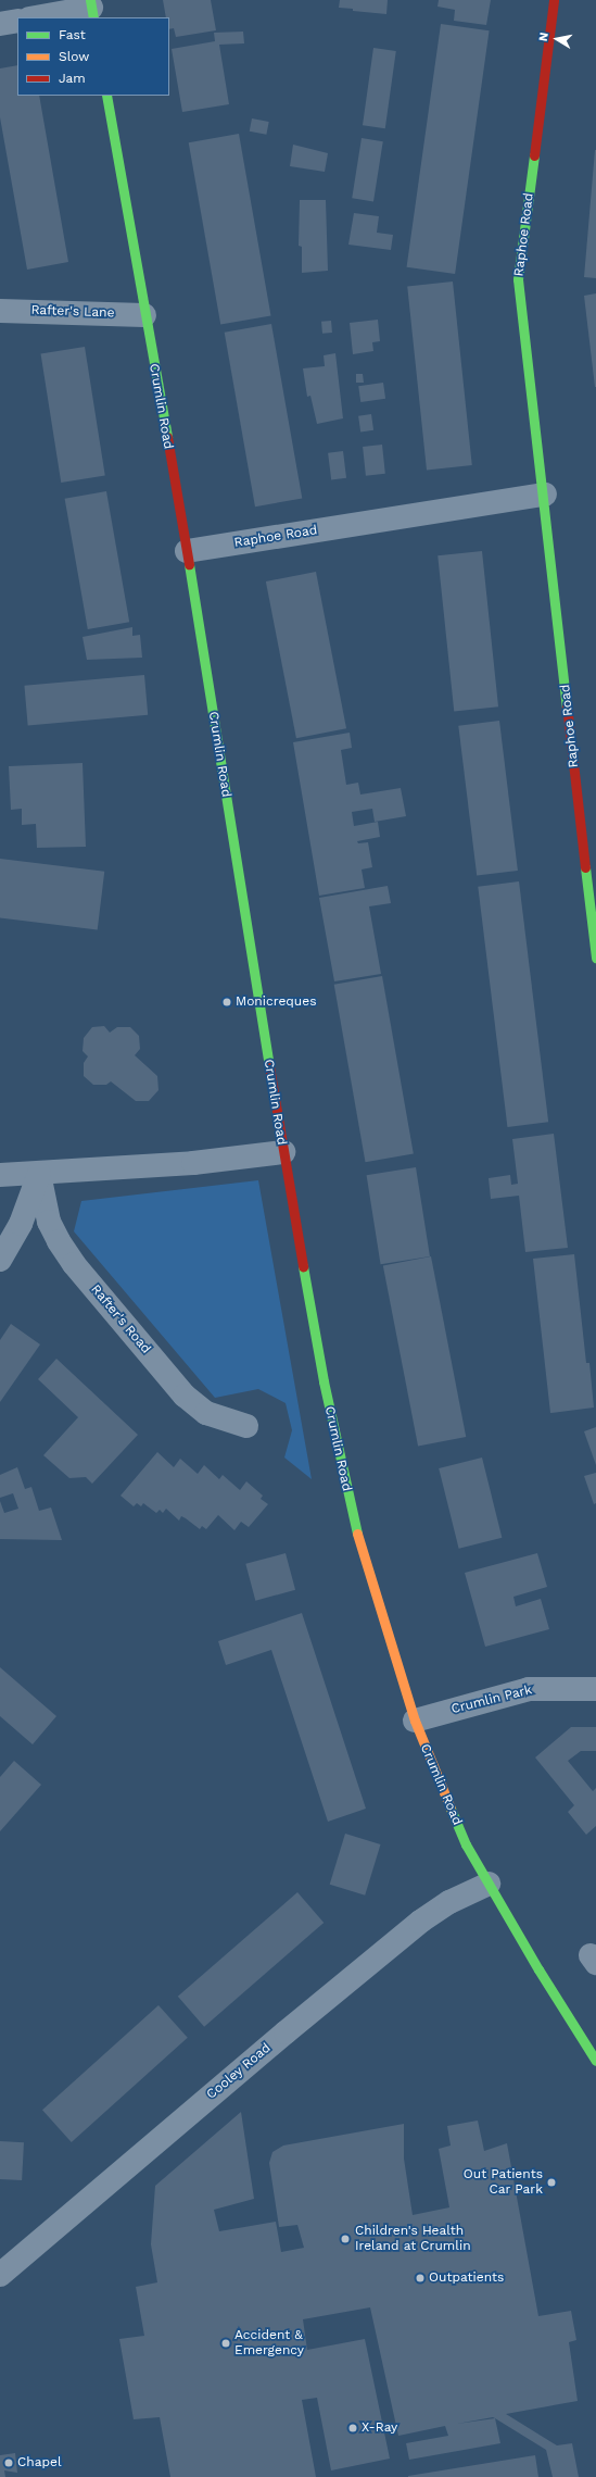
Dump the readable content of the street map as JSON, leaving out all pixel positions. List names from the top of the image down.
{
  "streets": {
    "main road": ["Raphoe Road", "Crumlin Road"],
    "street": [
      "Rafter's Lane",
      "Rafter's Road",
      "Crumlin Park",
      "Cooley Road"
    ]
  },
  "crossings": [
    ["Raphoe Road", "Crumlin Road"],
    ["Rafter's Lane", "Crumlin Road"],
    ["Crumlin Road", "Crumlin Park"],
    ["Crumlin Road", "Cooley Road"]
  ],
  "places": [
    "Monicreques",
    "Out Patients Car Park",
    "Children's Health Ireland at Crumlin",
    "Outpatients",
    "Accident & Emergency",
    "X-Ray",
    "Chapel"
  ],
  "legend": ["Fast", "Slow", "Jam"],
  "north": "left"
}
